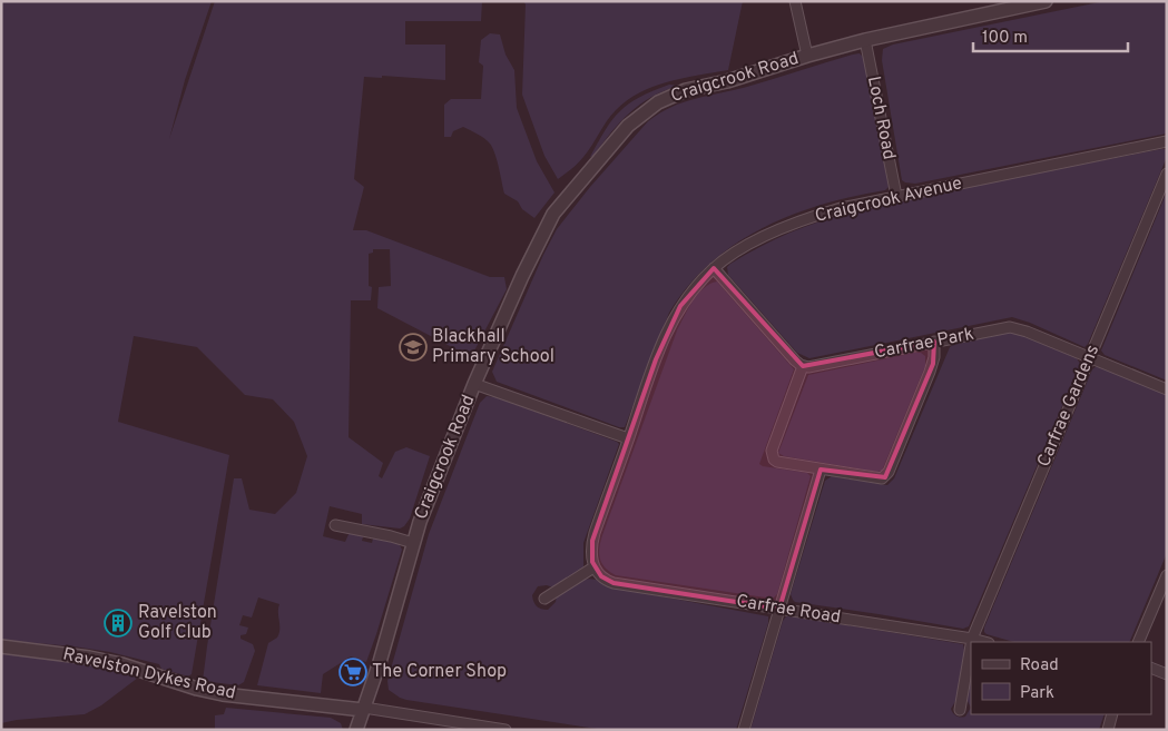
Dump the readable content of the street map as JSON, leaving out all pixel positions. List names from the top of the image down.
{
  "streets": {
    "street": [
      "Craigcrook Road",
      "Loch Road",
      "Craigcrook Avenue",
      "Carfrae Park",
      "Carfrae Gardens",
      "Carfrae Road",
      "Ravelston Dykes Road"
    ]
  },
  "crossings": [
    ["Craigcrook Road", "Loch Road"],
    ["Craigcrook Road", "Ravelston Dykes Road"],
    ["Loch Road", "Craigcrook Avenue"],
    ["Craigcrook Avenue", "Carfrae Road"],
    ["Carfrae Park", "Carfrae Gardens"],
    ["Carfrae Gardens", "Carfrae Road"]
  ],
  "places": {
    "school or university": ["Blackhall Primary School"],
    "building": ["Ravelston Golf Club"],
    "supermarket": ["The Corner Shop"]
  },
  "legend": ["Road", "Park"],
  "scale_bar": "100 m"
}
